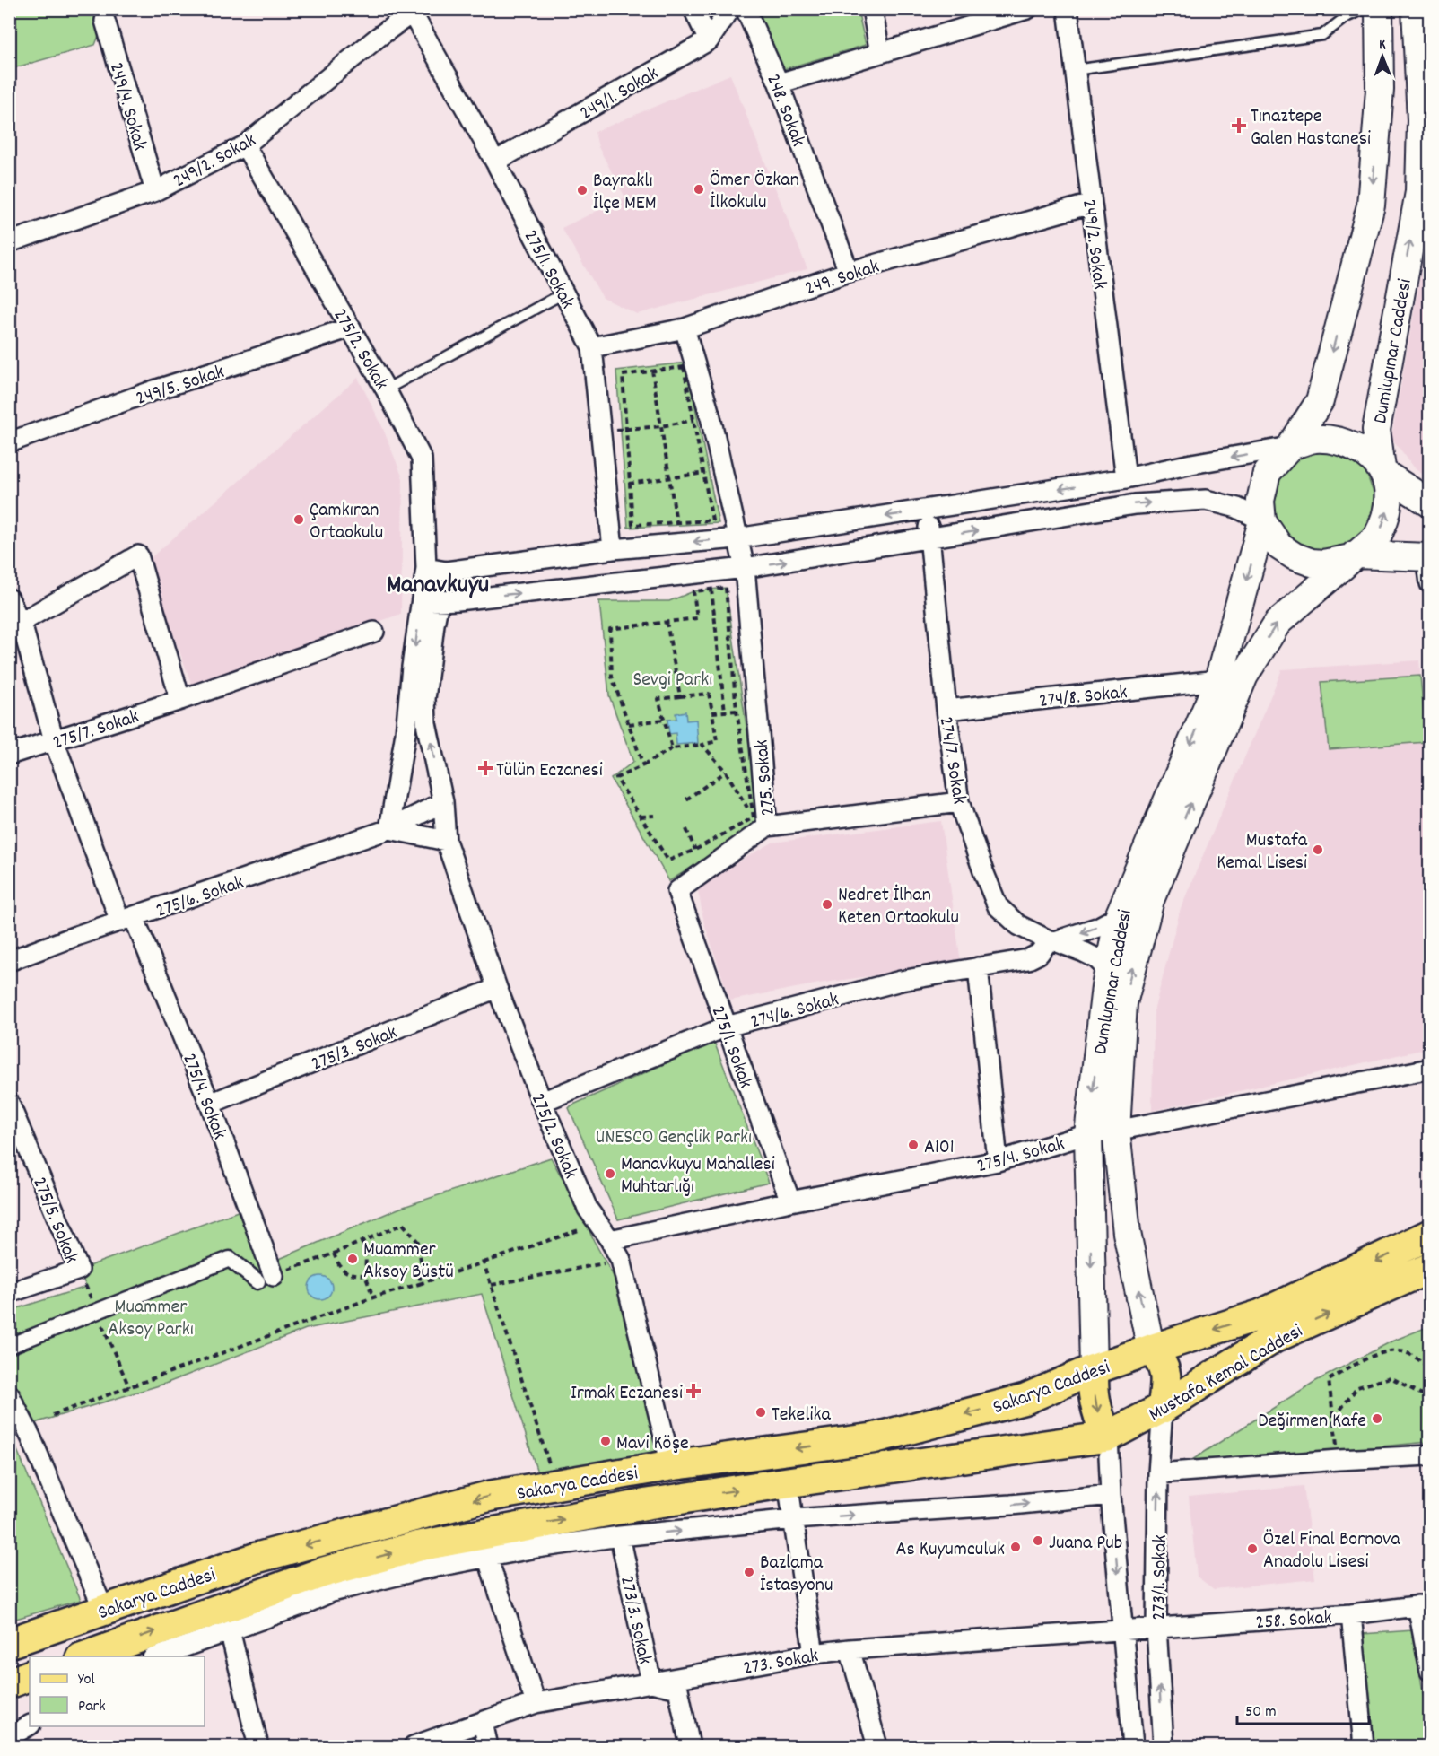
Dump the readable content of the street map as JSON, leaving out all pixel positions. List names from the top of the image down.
{
  "streets": {
    "main road": ["Dumlupınar Caddesi", "Mustafa Kemal Caddesi", "Sakarya Caddesi"],
    "street": [
      "249/1. Sokak",
      "249/4. Sokak",
      "248. Sokak",
      "249/2. Sokak",
      "275/1. Sokak",
      "249. Sokak",
      "275/2. Sokak",
      "249/5. Sokak",
      "274/8. Sokak",
      "275/7. Sokak",
      "274/7. Sokak",
      "275. Sokak",
      "275/6. Sokak",
      "274/6. Sokak",
      "275/3. Sokak",
      "275/4. Sokak",
      "275/5. Sokak",
      "273/1. Sokak",
      "258. Sokak",
      "273/3. Sokak",
      "273. Sokak"
    ]
  },
  "crossings": [
    ["249/1. Sokak", "275/1. Sokak"],
    ["249/4. Sokak", "249/2. Sokak"],
    ["248. Sokak", "249. Sokak"],
    ["249/2. Sokak", "275/1. Sokak"],
    ["249/2. Sokak", "249. Sokak"],
    ["249/2. Sokak", "275/2. Sokak"],
    ["275/1. Sokak", "249. Sokak"],
    ["275/1. Sokak", "275. Sokak"],
    ["275/1. Sokak", "274/6. Sokak"],
    ["275/1. Sokak", "275/4. Sokak"],
    ["249. Sokak", "275. Sokak"],
    ["275/2. Sokak", "249/5. Sokak"],
    ["275/2. Sokak", "275/6. Sokak"],
    ["275/2. Sokak", "274/6. Sokak"],
    ["275/2. Sokak", "275/3. Sokak"],
    ["275/2. Sokak", "275/4. Sokak"],
    ["275/2. Sokak", "Sakarya Caddesi"],
    ["Dumlupınar Caddesi", "274/8. Sokak"],
    ["Dumlupınar Caddesi", "274/7. Sokak"],
    ["Dumlupınar Caddesi", "275/4. Sokak"],
    ["Dumlupınar Caddesi", "Mustafa Kemal Caddesi"],
    ["Dumlupınar Caddesi", "Sakarya Caddesi"],
    ["274/8. Sokak", "274/7. Sokak"],
    ["275/7. Sokak", "275/4. Sokak"],
    ["274/7. Sokak", "275. Sokak"],
    ["274/7. Sokak", "274/6. Sokak"],
    ["275/6. Sokak", "275/4. Sokak"],
    ["275/3. Sokak", "275/4. Sokak"],
    ["Mustafa Kemal Caddesi", "Sakarya Caddesi"],
    ["Mustafa Kemal Caddesi", "273/1. Sokak"],
    ["Sakarya Caddesi", "273/1. Sokak"],
    ["273/1. Sokak", "258. Sokak"],
    ["273/1. Sokak", "273. Sokak"],
    ["258. Sokak", "273. Sokak"],
    ["273/3. Sokak", "273. Sokak"]
  ],
  "districts": ["Manavkuyu"],
  "parks": ["Sevgi Parkı", "UNESCO Gençlik Parkı", "Muammer Aksoy Parkı"],
  "places": {
    "health": ["Tınaztepe Galen Hastanesi", "Tülün Eczanesi", "Irmak Eczanesi"],
    "other": [
      "Ömer Özkan İlkokulu",
      "Bayraklı İlçe MEM",
      "Çamkıran Ortaokulu",
      "Mustafa Kemal Lisesi",
      "Nedret İlhan Keten Ortaokulu",
      "A101",
      "Manavkuyu Mahallesi Muhtarlığı",
      "Muammer Aksoy Büstü",
      "Tekelika",
      "Değirmen Kafe",
      "Mavi Köşe",
      "Juana Pub",
      "As Kuyumculuk",
      "Özel Final Bornova Anadolu Lisesi",
      "Bazlama İstasyonu"
    ]
  },
  "legend": ["Yol", "Park"],
  "scale_bar": "50 m",
  "north": "top"
}
